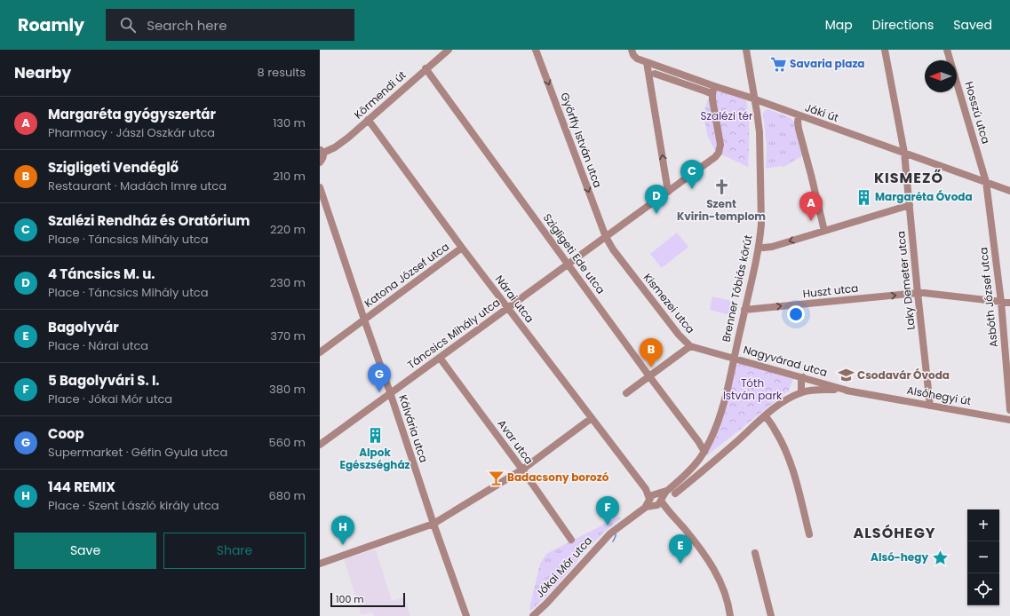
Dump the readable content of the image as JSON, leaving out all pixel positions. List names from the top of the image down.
{
  "streets": {
    "street": [
      "Körmendi út",
      "Jáki út",
      "Hosszú utca",
      "Győrffy István utca",
      "Szigligeti Ede utca",
      "Katona József utca",
      "Laky Demeter utca",
      "Brenner Tóbiás körút",
      "Huszt utca",
      "Asbóth József utca",
      "Nárai utca",
      "Kismezei utca",
      "Táncsics Mihály utca",
      "Nagyvárad utca",
      "Alsóhegyi út",
      "Kálvária utca",
      "Avar utca",
      "Jókai Mór utca"
    ]
  },
  "crossings": [
    ["Körmendi út", "Szigligeti Ede utca"],
    ["Körmendi út", "Nárai utca"],
    ["Jáki út", "Hosszú utca"],
    ["Jáki út", "Laky Demeter utca"],
    ["Jáki út", "Brenner Tóbiás körút"],
    ["Jáki út", "Asbóth József utca"],
    ["Hosszú utca", "Asbóth József utca"],
    ["Győrffy István utca", "Kismezei utca"],
    ["Győrffy István utca", "Táncsics Mihály utca"],
    ["Szigligeti Ede utca", "Brenner Tóbiás körút"],
    ["Szigligeti Ede utca", "Táncsics Mihály utca"],
    ["Katona József utca", "Nárai utca"],
    ["Katona József utca", "Kálvária utca"],
    ["Laky Demeter utca", "Huszt utca"],
    ["Laky Demeter utca", "Alsóhegyi út"],
    ["Brenner Tóbiás körút", "Huszt utca"],
    ["Brenner Tóbiás körút", "Nárai utca"],
    ["Brenner Tóbiás körút", "Kismezei utca"],
    ["Brenner Tóbiás körút", "Nagyvárad utca"],
    ["Brenner Tóbiás körút", "Jókai Mór utca"],
    ["Huszt utca", "Asbóth József utca"],
    ["Nárai utca", "Táncsics Mihály utca"],
    ["Nárai utca", "Jókai Mór utca"],
    ["Kismezei utca", "Táncsics Mihály utca"],
    ["Kismezei utca", "Nagyvárad utca"],
    ["Táncsics Mihály utca", "Kálvária utca"],
    ["Táncsics Mihály utca", "Avar utca"],
    ["Nagyvárad utca", "Alsóhegyi út"]
  ],
  "one_way": ["Győrffy István utca", "Huszt utca"],
  "districts": ["KISMEZŐ", "ALSÓHEGY"],
  "parks": ["Szalézi tér", "Tóth István park"],
  "places": {
    "supermarket": ["Savaria plaza"],
    "church": ["Szent Kvirin-templom"],
    "building": ["Margaréta Óvoda", "Alpok Egészségház"],
    "school or university": ["Csodavár Óvoda"],
    "bar": ["Badacsony borozó"],
    "place": ["Alsó-hegy"]
  },
  "scale_bar": "100 m",
  "north": "left",
  "page": {
    "header": "Roamly",
    "search": "Search here",
    "nav": ["Map", "Directions", "Saved"],
    "heading": ["Nearby", "8 results"],
    "list": [
      {
        "mark": "A",
        "name": "Margaréta gyógyszertár",
        "note": "Pharmacy · Jászi Oszkár utca",
        "value": "130 m"
      },
      {
        "mark": "B",
        "name": "Szigligeti Vendéglő",
        "note": "Restaurant · Madách Imre utca",
        "value": "210 m"
      },
      {
        "mark": "C",
        "name": "Szalézi Rendház és Oratórium",
        "note": "Place · Táncsics Mihály utca",
        "value": "220 m"
      },
      {
        "mark": "D",
        "name": "4 Táncsics M. u.",
        "note": "Place · Táncsics Mihály utca",
        "value": "230 m"
      },
      {
        "mark": "E",
        "name": "Bagolyvár",
        "note": "Place · Nárai utca",
        "value": "370 m"
      },
      {
        "mark": "F",
        "name": "5 Bagolyvári S. I.",
        "note": "Place · Jókai Mór utca",
        "value": "380 m"
      },
      {
        "mark": "G",
        "name": "Coop",
        "note": "Supermarket · Géfin Gyula utca",
        "value": "560 m"
      },
      {
        "mark": "H",
        "name": "144 REMIX",
        "note": "Place · Szent László király utca",
        "value": "680 m"
      }
    ],
    "pins": [
      "C",
      "D",
      "A",
      "B",
      "G",
      "F",
      "H",
      "E"
    ],
    "map_buttons": ["+", "−"],
    "buttons": ["Save", "Share"],
    "scale": "100 m"
  }
}
